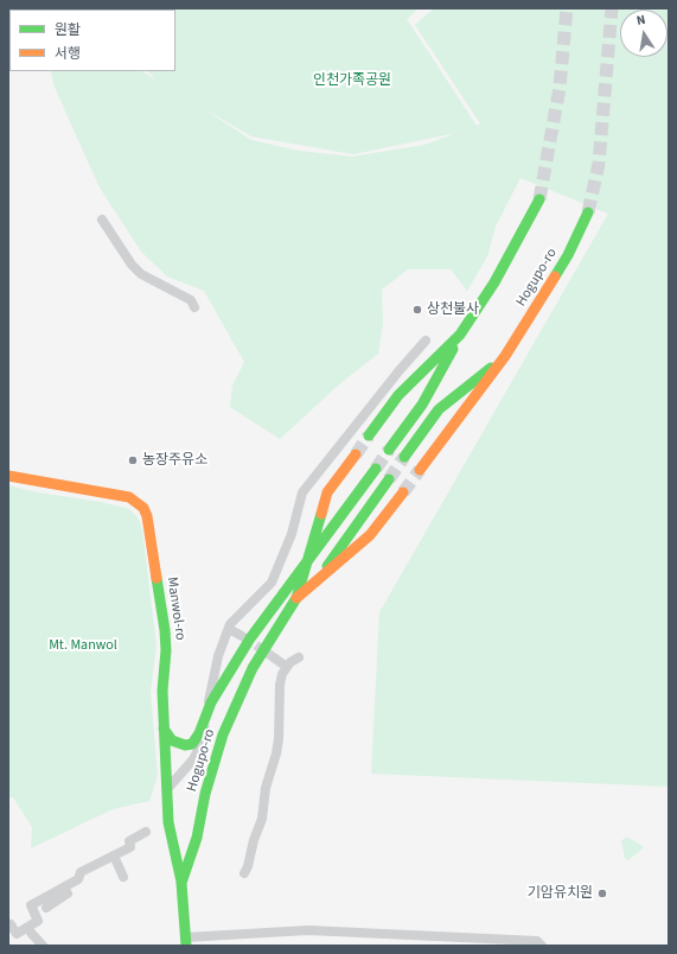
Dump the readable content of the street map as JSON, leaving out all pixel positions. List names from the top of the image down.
{
  "streets": {
    "main road": ["Hogupo-ro", "Manwol-ro"]
  },
  "crossings": [
    ["Hogupo-ro", "Manwol-ro"]
  ],
  "parks": ["인천가족공원", "Mt. Manwol"],
  "places": ["상천불사", "농장주유소", "기암유치원"],
  "legend": ["원활", "서행"],
  "north": "top"
}
